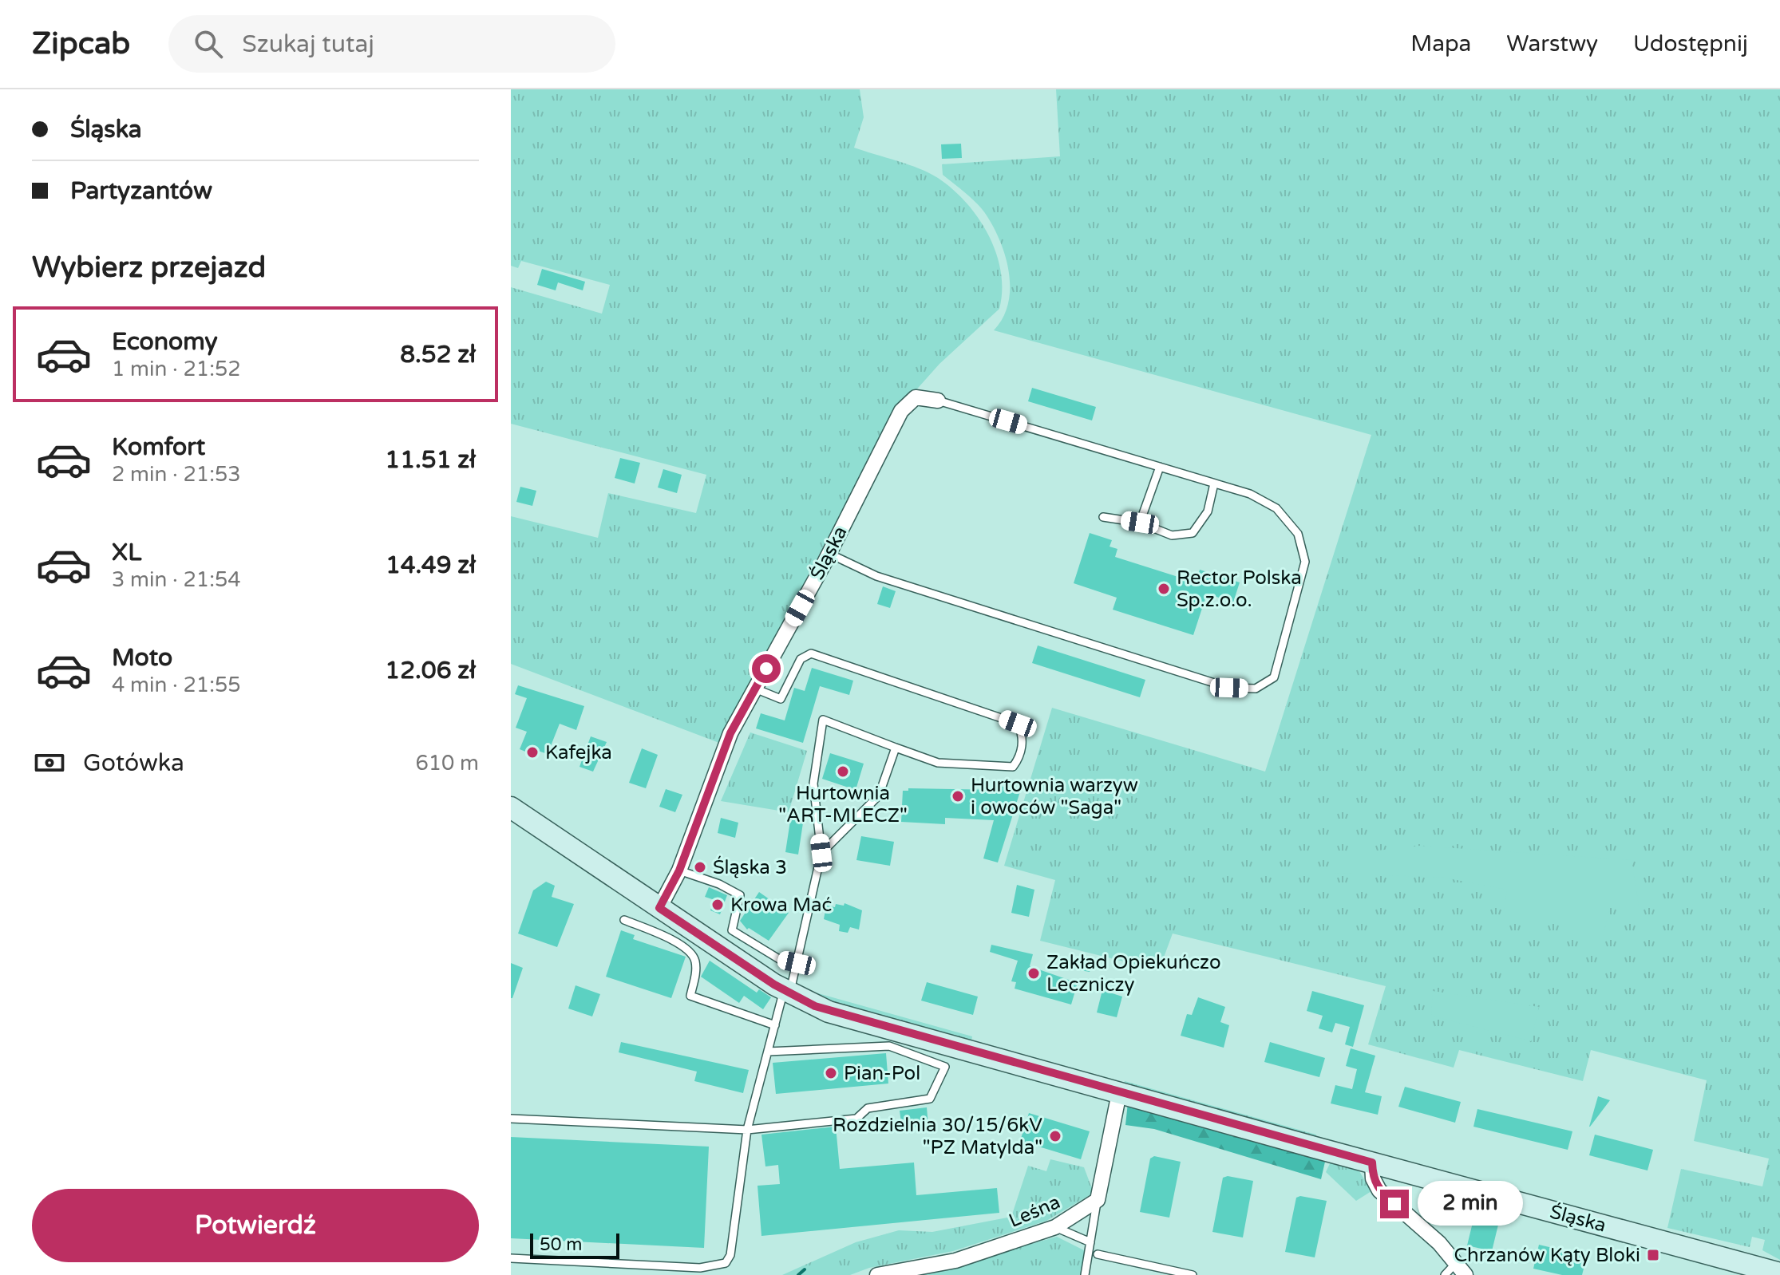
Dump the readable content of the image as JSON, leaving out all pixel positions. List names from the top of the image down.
{
  "streets": {
    "main road": ["Śląska"],
    "street": ["Leśna"]
  },
  "places": {
    "other": [
      "Rector Polska Sp.z.o.o.",
      "Kafejka",
      "Hurtownia \"ART-MLECZ\"",
      "Hurtownia warzyw i owoców \"Saga\"",
      "Śląska 3",
      "Krowa Mać",
      "Zakład Opiekuńczo Leczniczy",
      "Pian-Pol",
      "Rozdzielnia 30/15/6kV \"PZ Matylda\""
    ],
    "transit": ["Chrzanów Kąty Bloki"]
  },
  "scale_bar": "50 m",
  "page": {
    "header": "Zipcab",
    "search": "Szukaj tutaj",
    "nav": ["Mapa", "Warstwy", "Udostępnij"],
    "banner": ["Śląska", "Partyzantów"],
    "heading": "Wybierz przejazd",
    "list": [
      {
        "name": "Economy",
        "note": "1 min · 21:52",
        "value": "8.52 zł"
      },
      {
        "name": "Komfort",
        "note": "2 min · 21:53",
        "value": "11.51 zł"
      },
      {
        "name": "XL",
        "note": "3 min · 21:54",
        "value": "14.49 zł"
      },
      {
        "name": "Moto",
        "note": "4 min · 21:55",
        "value": "12.06 zł"
      }
    ],
    "pay": ["Gotówka", "610 m"],
    "buttons": "Potwierdź",
    "bubble": "2 min",
    "scale": "50 m"
  }
}
